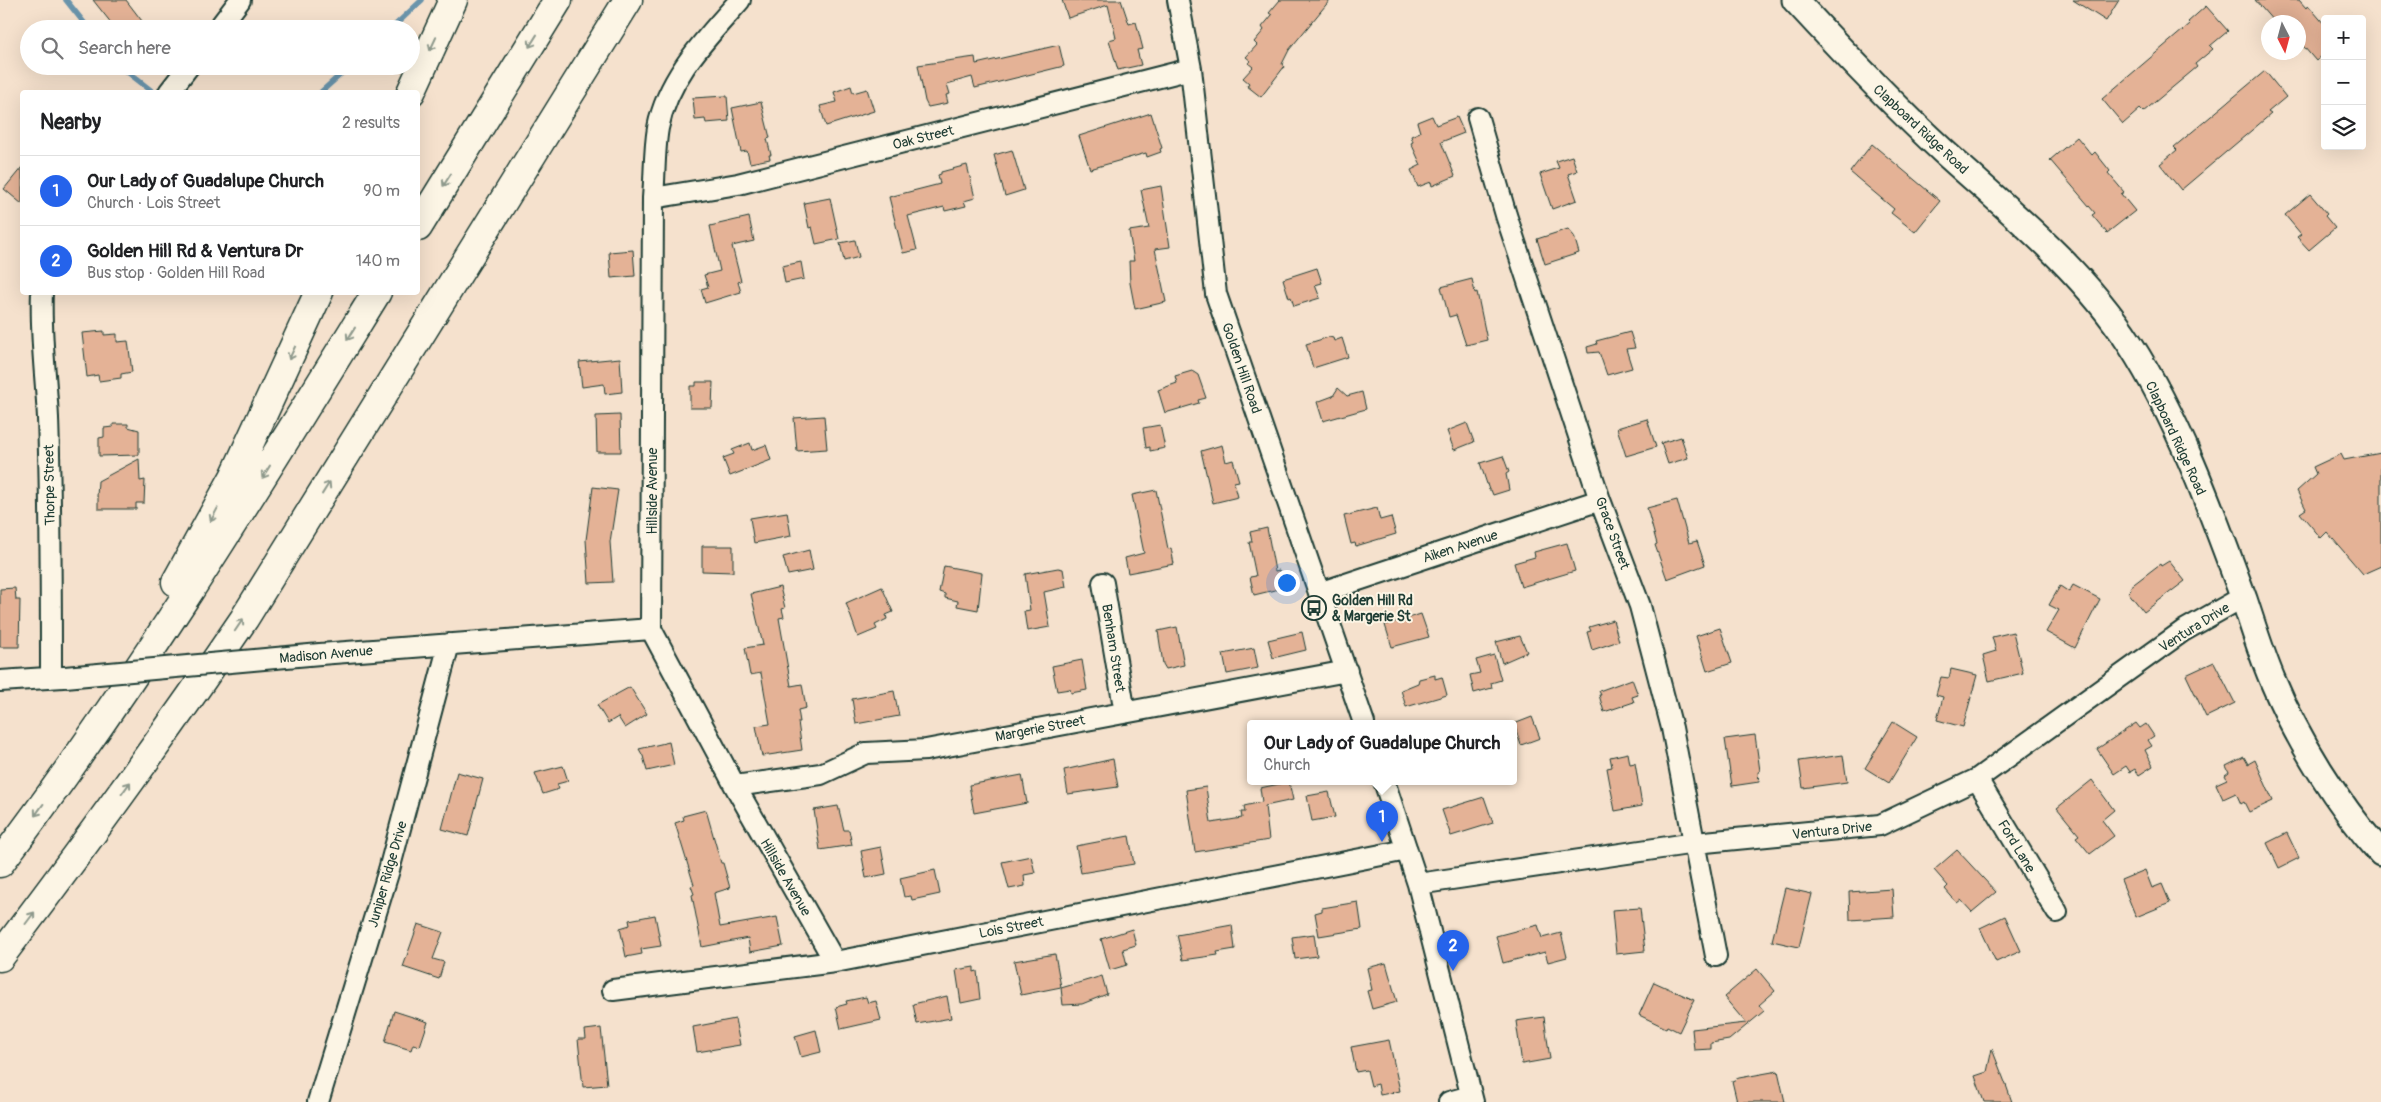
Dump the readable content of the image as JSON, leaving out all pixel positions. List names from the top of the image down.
{
  "streets": {
    "main road": ["Clapboard Ridge Road"],
    "street": [
      "Oak Street",
      "Golden Hill Road",
      "Thorpe Street",
      "Hillside Avenue",
      "Grace Street",
      "Aiken Avenue",
      "Ventura Drive",
      "Benham Street",
      "Madison Avenue",
      "Margerie Street",
      "Ford Lane",
      "Juniper Ridge Drive",
      "Lois Street"
    ]
  },
  "crossings": [
    ["Clapboard Ridge Road", "Ventura Drive"],
    ["Oak Street", "Golden Hill Road"],
    ["Oak Street", "Hillside Avenue"],
    ["Golden Hill Road", "Aiken Avenue"],
    ["Golden Hill Road", "Margerie Street"],
    ["Thorpe Street", "Madison Avenue"],
    ["Hillside Avenue", "Madison Avenue"],
    ["Hillside Avenue", "Margerie Street"],
    ["Hillside Avenue", "Lois Street"],
    ["Grace Street", "Aiken Avenue"],
    ["Grace Street", "Ventura Drive"],
    ["Ventura Drive", "Ford Lane"],
    ["Benham Street", "Margerie Street"],
    ["Madison Avenue", "Juniper Ridge Drive"]
  ],
  "places": {
    "bus stop": ["Golden Hill Rd & Margerie St"]
  },
  "north": "bottom",
  "page": {
    "map_buttons": ["+", "−"],
    "search": "Search here",
    "heading": ["Nearby", "2 results"],
    "list": [
      {
        "mark": "1",
        "name": "Our Lady of Guadalupe Church",
        "note": "Church · Lois Street",
        "value": "90 m"
      },
      {
        "mark": "2",
        "name": "Golden Hill Rd & Ventura Dr",
        "note": "Bus stop · Golden Hill Road",
        "value": "140 m"
      }
    ],
    "popup": ["Our Lady of Guadalupe Church", "Church"],
    "pins": ["1", "2"]
  }
}
